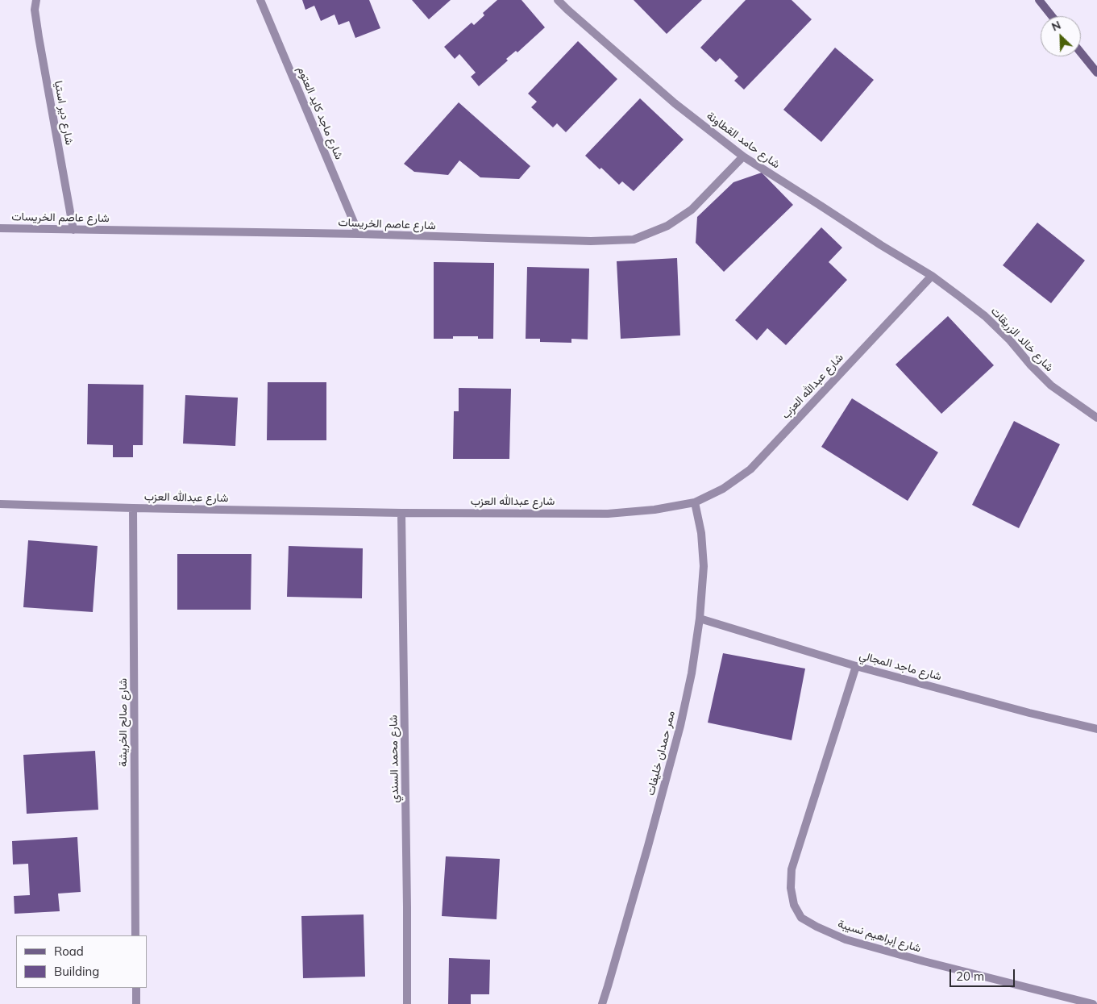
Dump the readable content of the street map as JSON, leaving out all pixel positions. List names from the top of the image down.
{
  "streets": {
    "street": [
      "شارع دير استيا",
      "شارع ماجد كايد العتوم",
      "شارع حامد القطاونة",
      "شارع عاصم الخريسات",
      "شارع خالد الزريقات",
      "شارع عبدالله العزب",
      "شارع ماجد المجالي",
      "شارع صالح الخريشة",
      "ممر حمدان خليفات",
      "شارع محمد السندي",
      "شارع إبراهيم نسيبة"
    ]
  },
  "crossings": [
    ["شارع دير استيا", "شارع عاصم الخريسات"],
    ["شارع ماجد كايد العتوم", "شارع عاصم الخريسات"],
    ["شارع حامد القطاونة", "شارع عاصم الخريسات"],
    ["شارع حامد القطاونة", "شارع خالد الزريقات"],
    ["شارع حامد القطاونة", "شارع عبدالله العزب"],
    ["شارع خالد الزريقات", "شارع عبدالله العزب"],
    ["شارع عبدالله العزب", "شارع صالح الخريشة"],
    ["شارع عبدالله العزب", "ممر حمدان خليفات"],
    ["شارع عبدالله العزب", "شارع محمد السندي"],
    ["شارع ماجد المجالي", "ممر حمدان خليفات"],
    ["شارع ماجد المجالي", "شارع إبراهيم نسيبة"]
  ],
  "legend": ["Road", "Building"],
  "scale_bar": "20 m",
  "north": "top left"
}
